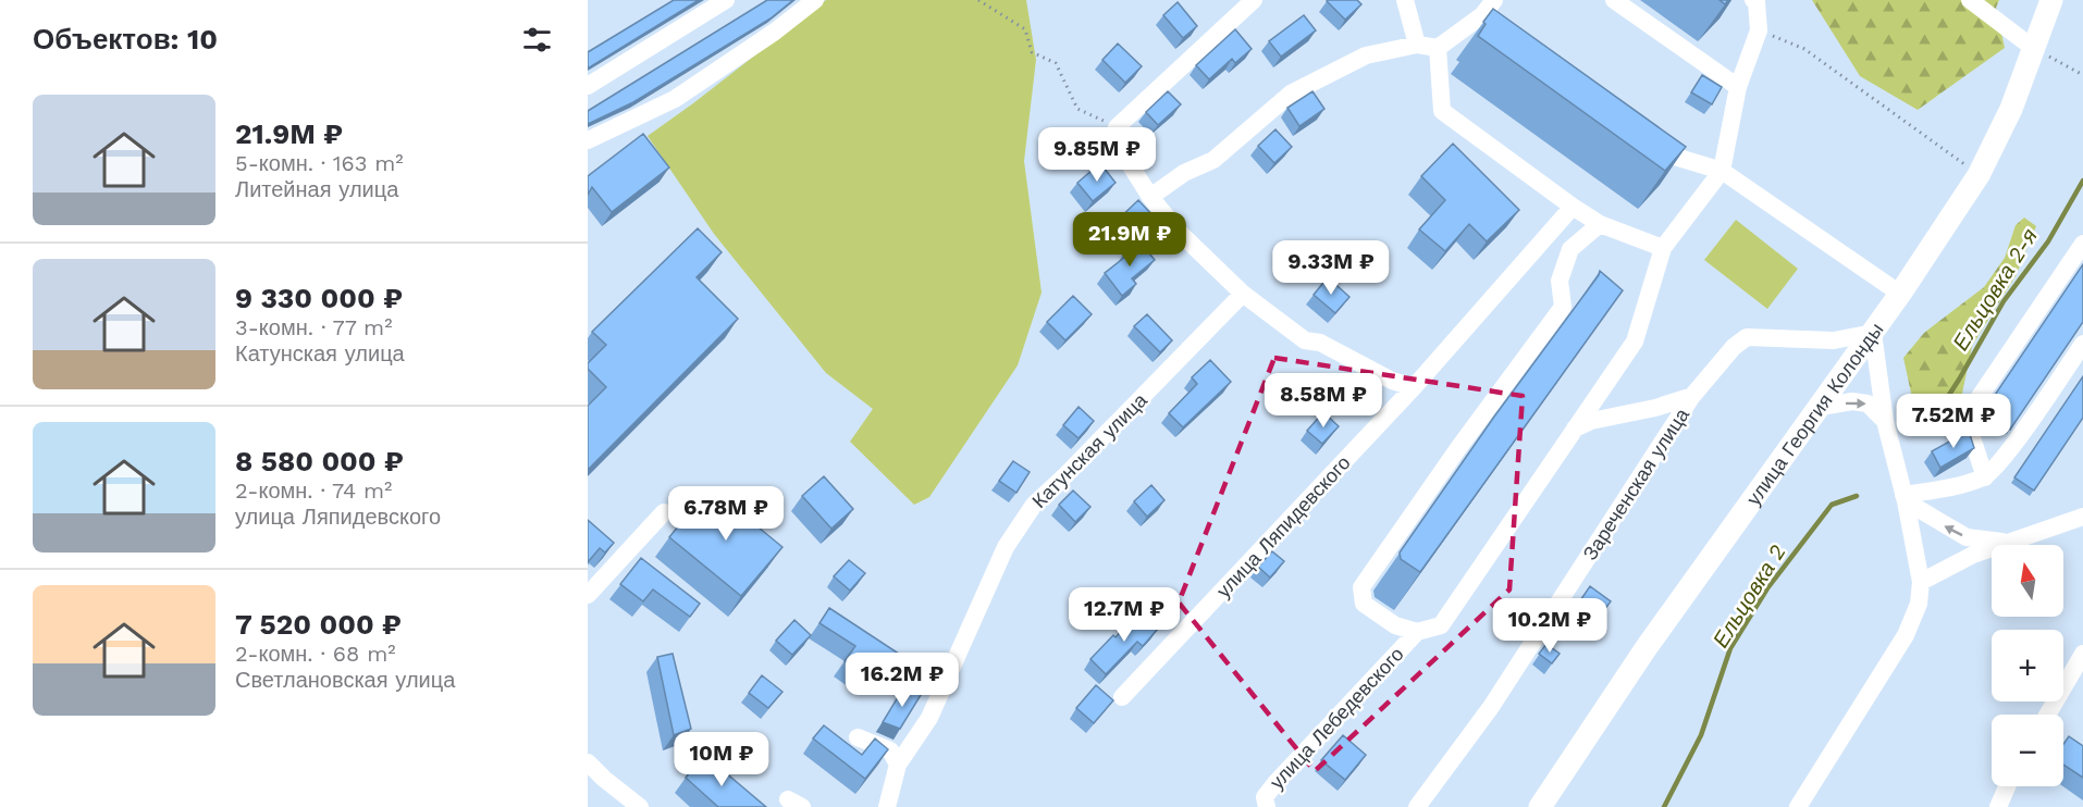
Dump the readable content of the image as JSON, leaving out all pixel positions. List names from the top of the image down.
{
  "streets": {
    "main road": ["улица Георгия Колонды"],
    "street": [
      "Катунская улица",
      "Зареченская улица",
      "улица Ляпидевского",
      "улица Лебедевского"
    ]
  },
  "crossings": [
    ["улица Георгия Колонды", "Зареченская улица"]
  ],
  "water": ["Ельцовка 2-я", "Ельцовка 2"],
  "north": "top",
  "page": {
    "heading": "Объектов: 10",
    "list": [
      {
        "name": "21.9M ₽",
        "note": "5-комн. · 163 m² · Литейная улица"
      },
      {
        "name": "9 330 000 ₽",
        "note": "3-комн. · 77 m² · Катунская улица"
      },
      {
        "name": "8 580 000 ₽",
        "note": "2-комн. · 74 m² · улица Ляпидевского"
      },
      {
        "name": "7 520 000 ₽",
        "note": "2-комн. · 68 m² · Светлановская улица"
      }
    ],
    "price": [
      "9.85M ₽",
      "21.9M ₽",
      "9.33M ₽",
      "8.58M ₽",
      "7.52M ₽",
      "6.78M ₽",
      "12.7M ₽",
      "10.2M ₽",
      "16.2M ₽",
      "10M ₽"
    ],
    "map_buttons": ["+", "−"]
  }
}
